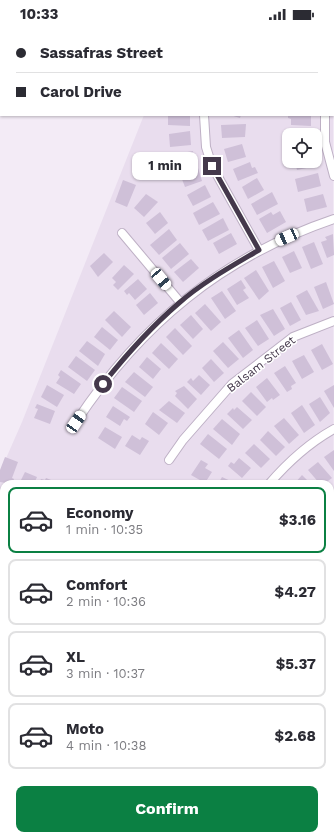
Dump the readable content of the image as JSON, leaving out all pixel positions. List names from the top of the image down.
{
  "streets": {
    "street": ["Balsam Street"]
  },
  "page": {
    "status": "10:33",
    "banner": ["Sassafras Street", "Carol Drive"],
    "bubble": "1 min",
    "list": [
      {
        "name": "Economy",
        "note": "1 min · 10:35",
        "value": "$3.16"
      },
      {
        "name": "Comfort",
        "note": "2 min · 10:36",
        "value": "$4.27"
      },
      {
        "name": "XL",
        "note": "3 min · 10:37",
        "value": "$5.37"
      },
      {
        "name": "Moto",
        "note": "4 min · 10:38",
        "value": "$2.68"
      }
    ],
    "buttons": "Confirm"
  }
}
